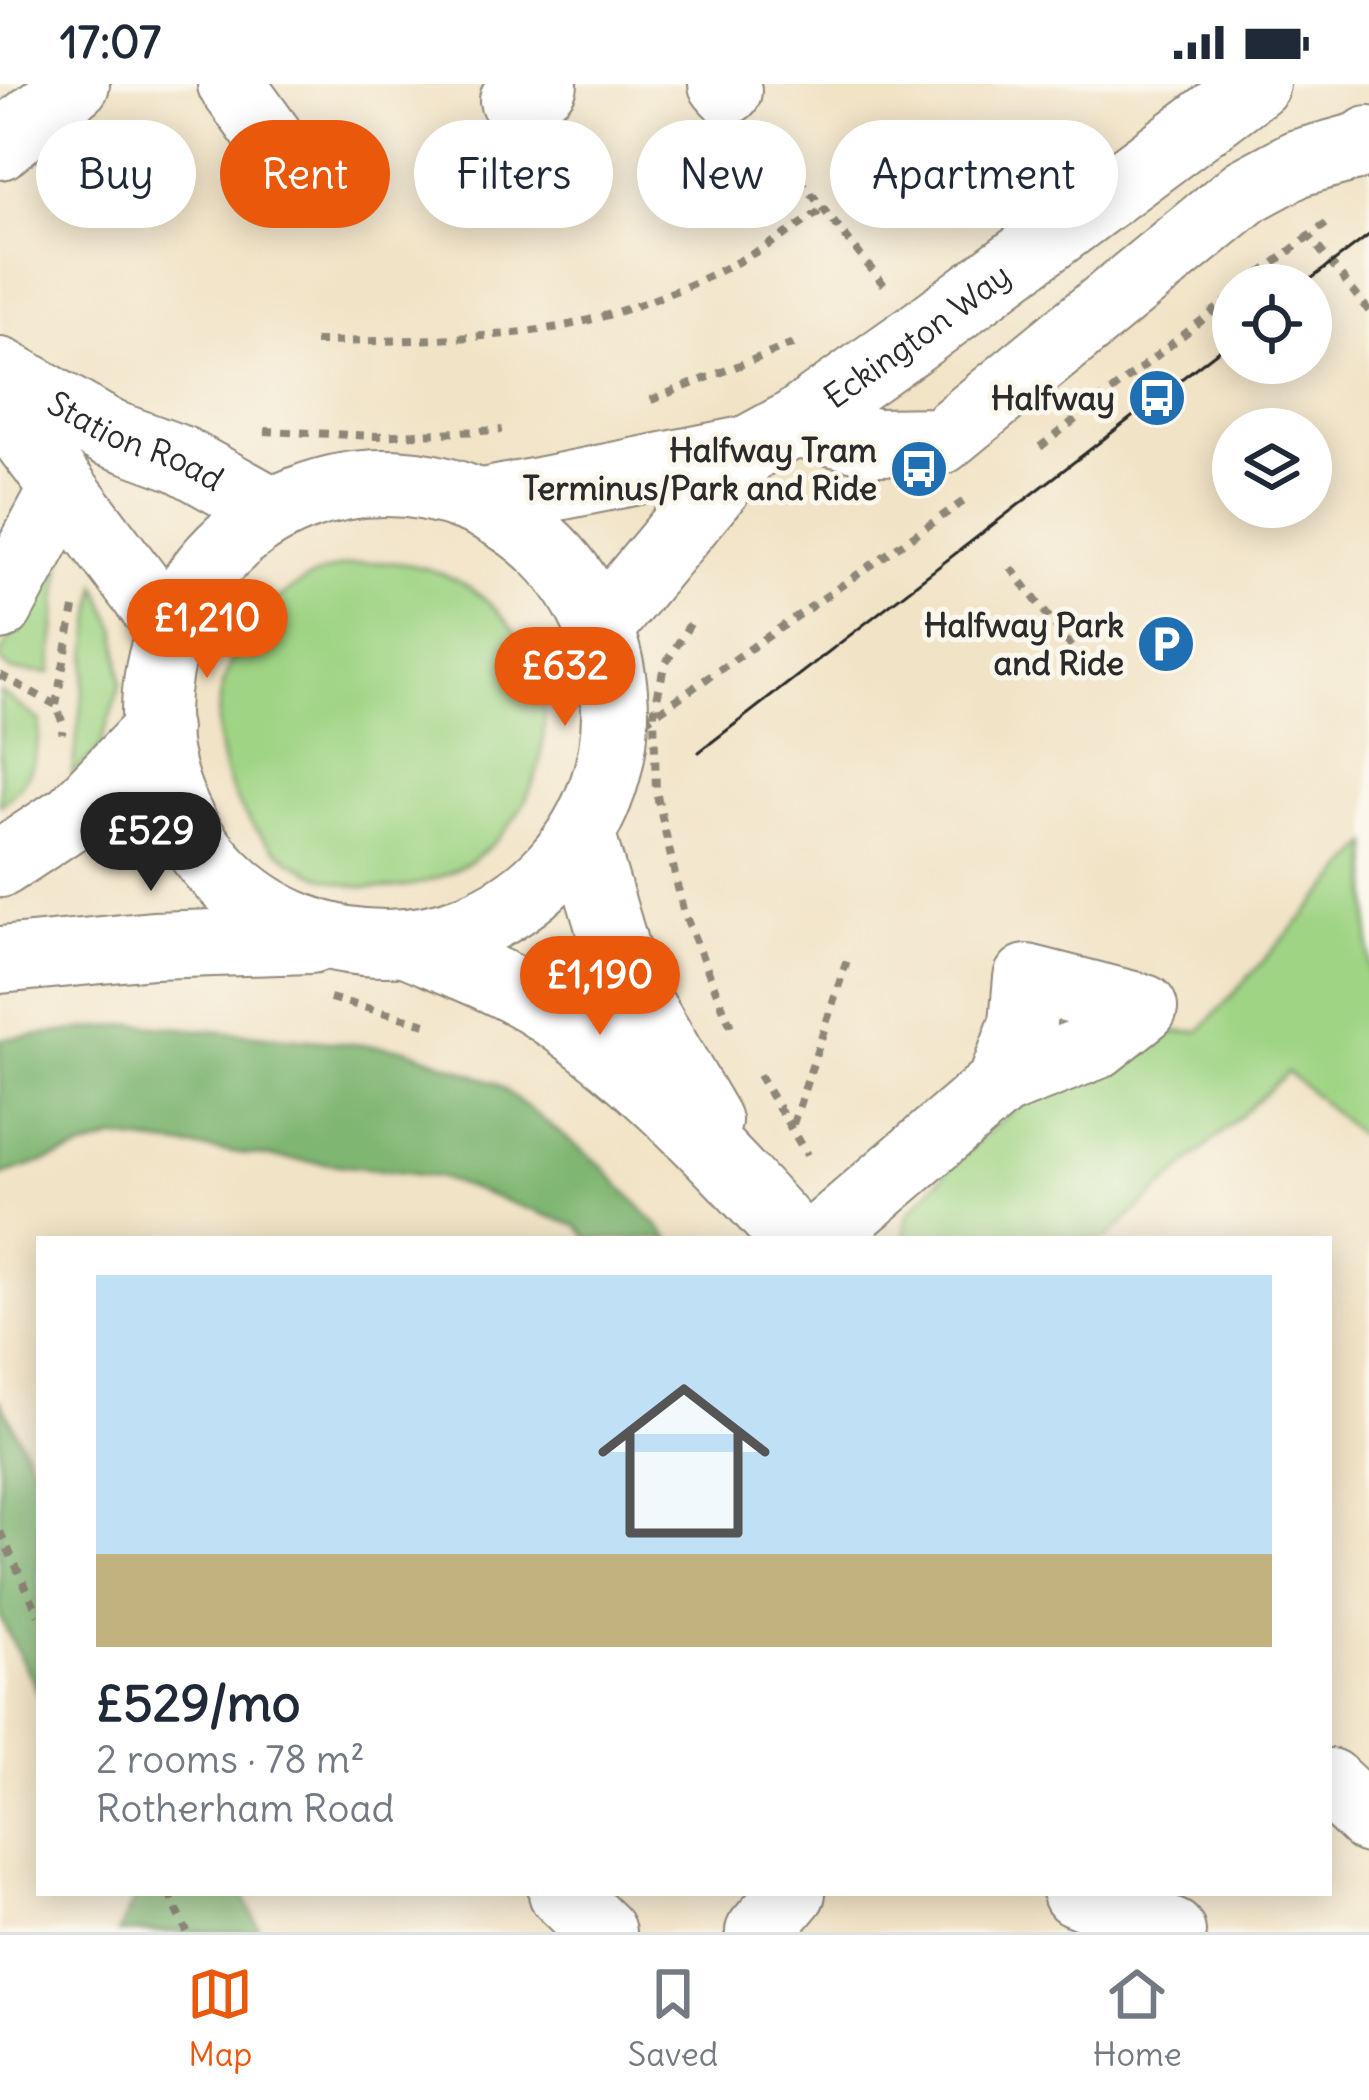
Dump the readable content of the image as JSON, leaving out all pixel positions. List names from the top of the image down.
{
  "streets": {
    "main road": ["Eckington Way", "Station Road"]
  },
  "crossings": [
    ["Eckington Way", "Station Road"]
  ],
  "places": {
    "bus stop": ["Halfway", "Halfway Tram Terminus/Park and Ride"],
    "parking": ["Halfway Park and Ride"]
  },
  "page": {
    "status": "17:07",
    "chip": [
      "Buy",
      "Rent",
      "Filters",
      "New",
      "Apartment"
    ],
    "price": [
      "£1,210",
      "£632",
      "£529",
      "£1,190"
    ],
    "list": [
      {
        "name": "£529/mo",
        "note": "2 rooms · 78 m² · Rotherham Road"
      }
    ],
    "tabs": ["Map", "Saved", "Home"]
  }
}
